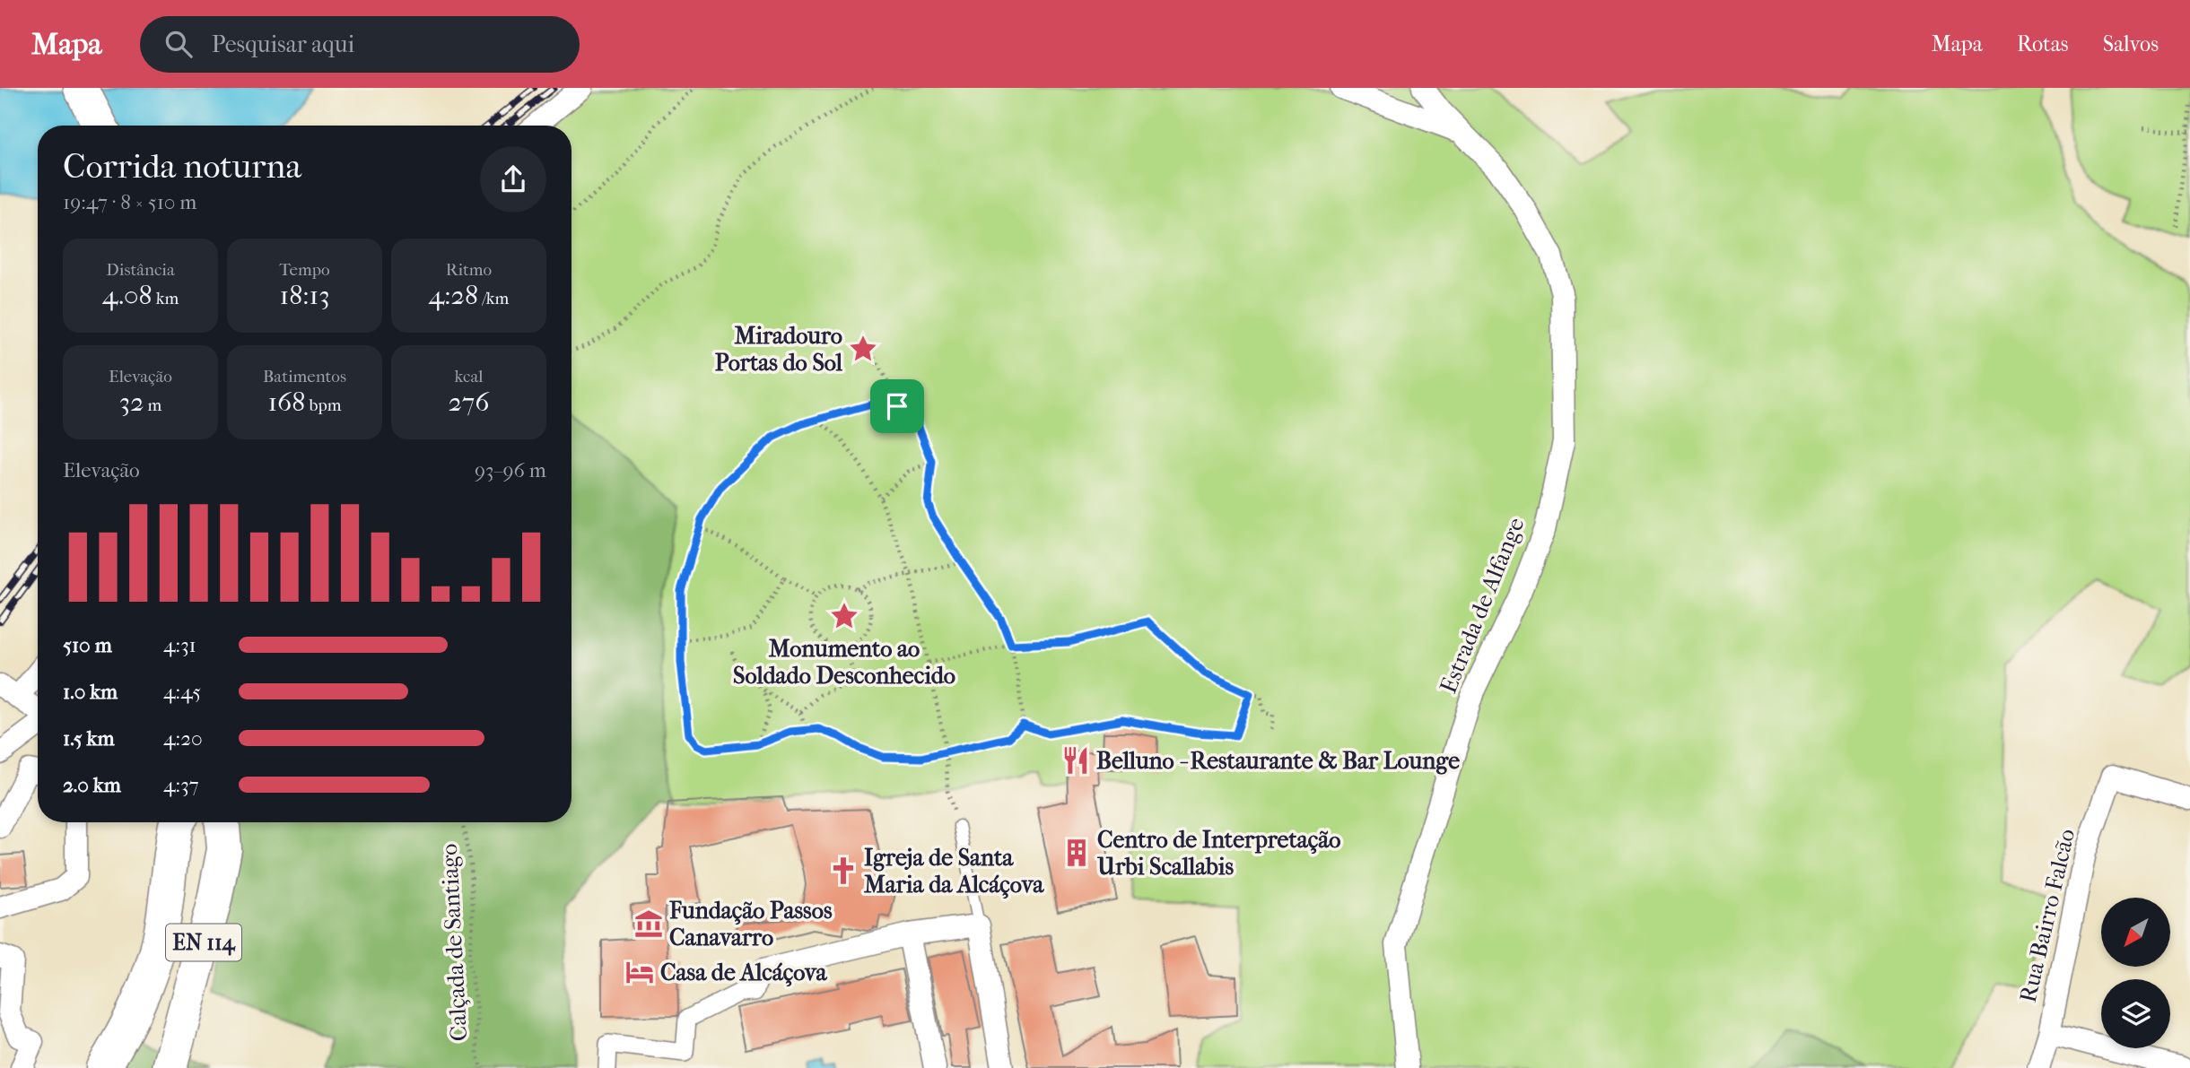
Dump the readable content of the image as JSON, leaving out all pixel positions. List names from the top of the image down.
{
  "streets": {
    "main road": ["EN 114"],
    "street": ["Estrada de Alfange", "Rua Bairro Falcão"],
    "path": ["Calçada de Santiago"]
  },
  "places": {
    "place": ["Miradouro Portas do Sol", "Monumento ao Soldado Desconhecido"],
    "restaurant": ["Belluno - Restaurante & Bar Lounge"],
    "building": ["Centro de Interpretação Urbi Scallabis"],
    "church": ["Igreja de Santa Maria da Alcáçova"],
    "museum": ["Fundação Passos Canavarro"],
    "hotel": ["Casa de Alcáçova"]
  },
  "north": "bottom left",
  "page": {
    "header": "Mapa",
    "search": "Pesquisar aqui",
    "nav": ["Mapa", "Rotas", "Salvos"],
    "heading": ["Corrida noturna", "19:47 · 8 × 510 m"],
    "stats": [
      ["Distância", "4.08 km"],
      ["Tempo", "18:13"],
      ["Ritmo", "4:28 /km"],
      ["Elevação", "32 m"],
      ["Batimentos", "168 bpm"],
      ["kcal", "276"]
    ],
    "chart": ["Elevação", "93–96 m"],
    "list": [
      {
        "name": "510 m",
        "note": "4:31"
      },
      {
        "name": "1.0 km",
        "note": "4:45"
      },
      {
        "name": "1.5 km",
        "note": "4:20"
      },
      {
        "name": "2.0 km",
        "note": "4:37"
      }
    ]
  }
}
